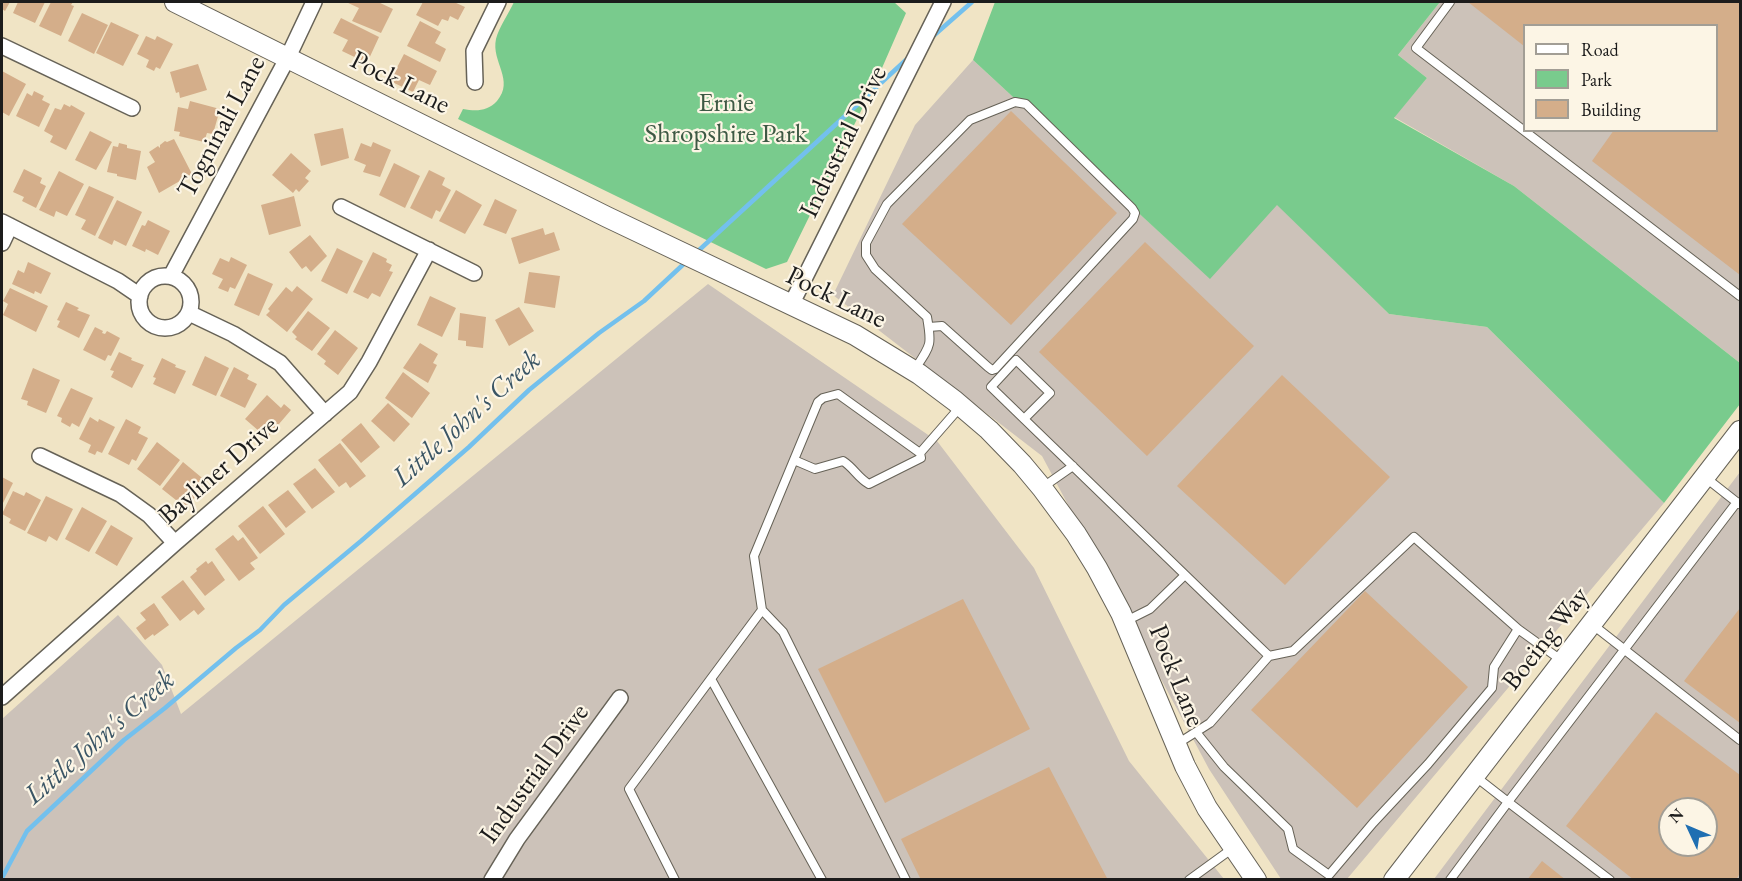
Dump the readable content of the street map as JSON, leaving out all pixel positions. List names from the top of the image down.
{
  "streets": {
    "street": [
      "Pock Lane",
      "Togninali Lane",
      "Industrial Drive",
      "Bayliner Drive",
      "Boeing Way"
    ]
  },
  "crossings": [
    ["Pock Lane", "Togninali Lane"],
    ["Pock Lane", "Industrial Drive"]
  ],
  "water": ["Little John's Creek"],
  "parks": ["Ernie Shropshire Park"],
  "legend": ["Road", "Park", "Building"],
  "north": "top left"
}
